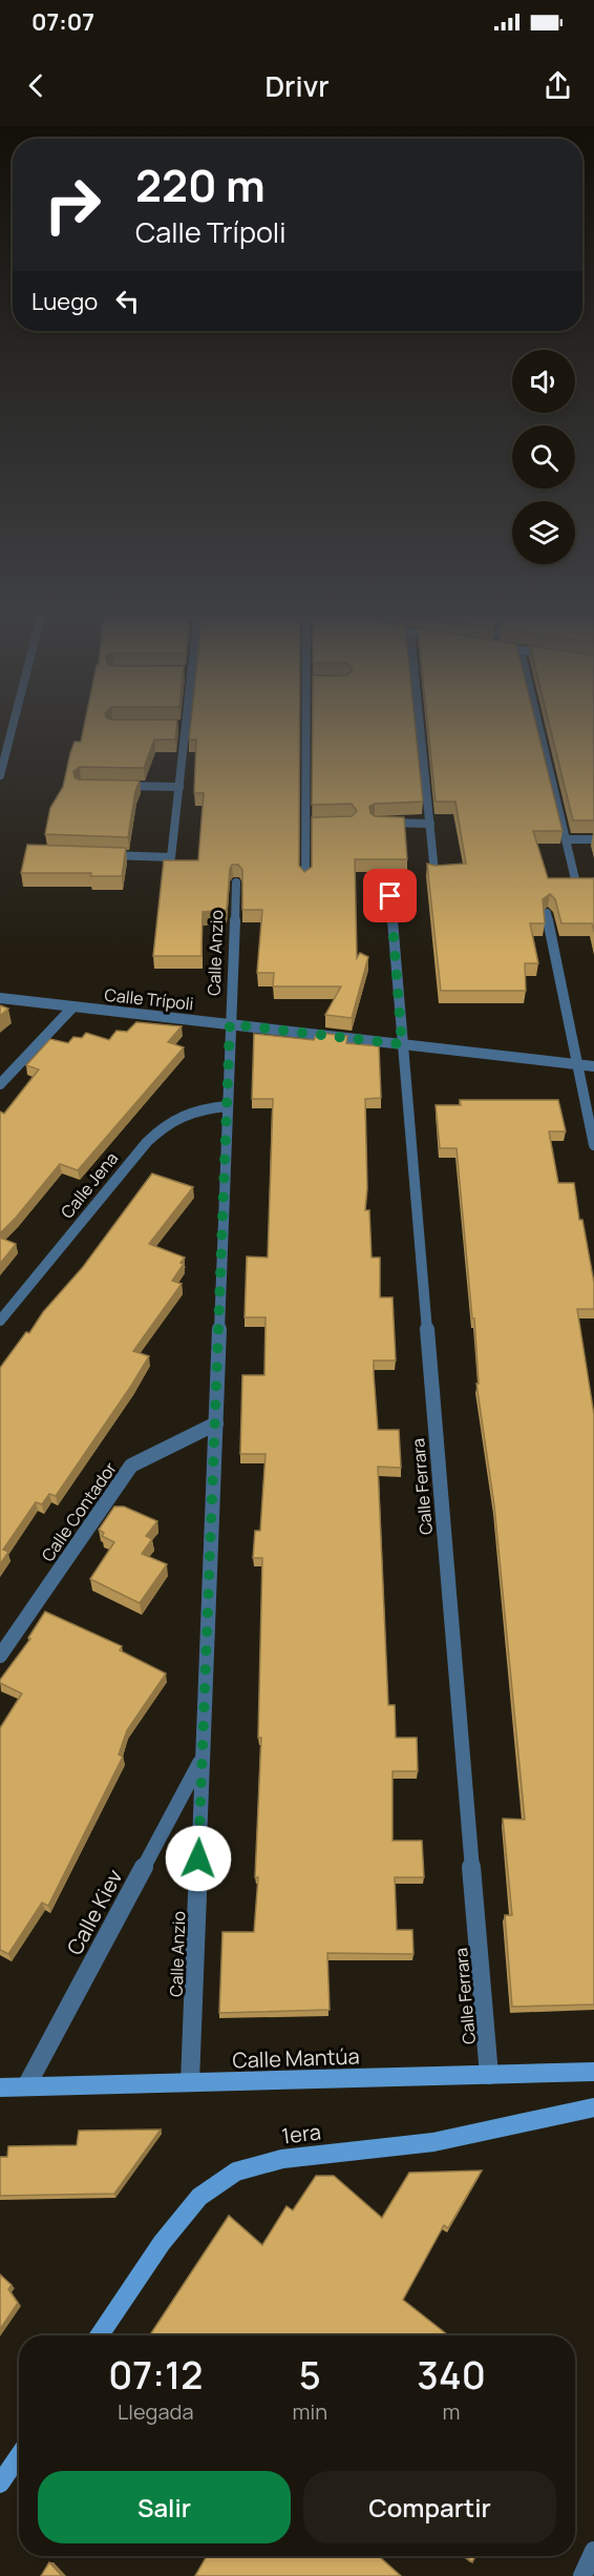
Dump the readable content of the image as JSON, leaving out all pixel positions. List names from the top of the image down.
{
  "streets": {
    "street": [
      "Calle Anzio",
      "Calle Trípoli",
      "Calle Jena",
      "Calle Ferrara",
      "Calle Contador",
      "Calle Kiev",
      "Calle Mantúa",
      "1era"
    ]
  },
  "crossings": [
    ["Calle Anzio", "Calle Trípoli"],
    ["Calle Anzio", "Calle Jena"],
    ["Calle Anzio", "Calle Contador"],
    ["Calle Anzio", "Calle Kiev"],
    ["Calle Anzio", "Calle Mantúa"],
    ["Calle Trípoli", "Calle Ferrara"],
    ["Calle Ferrara", "Calle Mantúa"],
    ["Calle Kiev", "Calle Mantúa"]
  ],
  "page": {
    "status": "07:07",
    "header": "Drivr",
    "turn": ["220 m", "Calle Trípoli"],
    "then": "Luego",
    "eta": [
      "07:12",
      "Llegada",
      "5",
      "min",
      "340",
      "m"
    ],
    "buttons": ["Salir", "Compartir"]
  }
}
